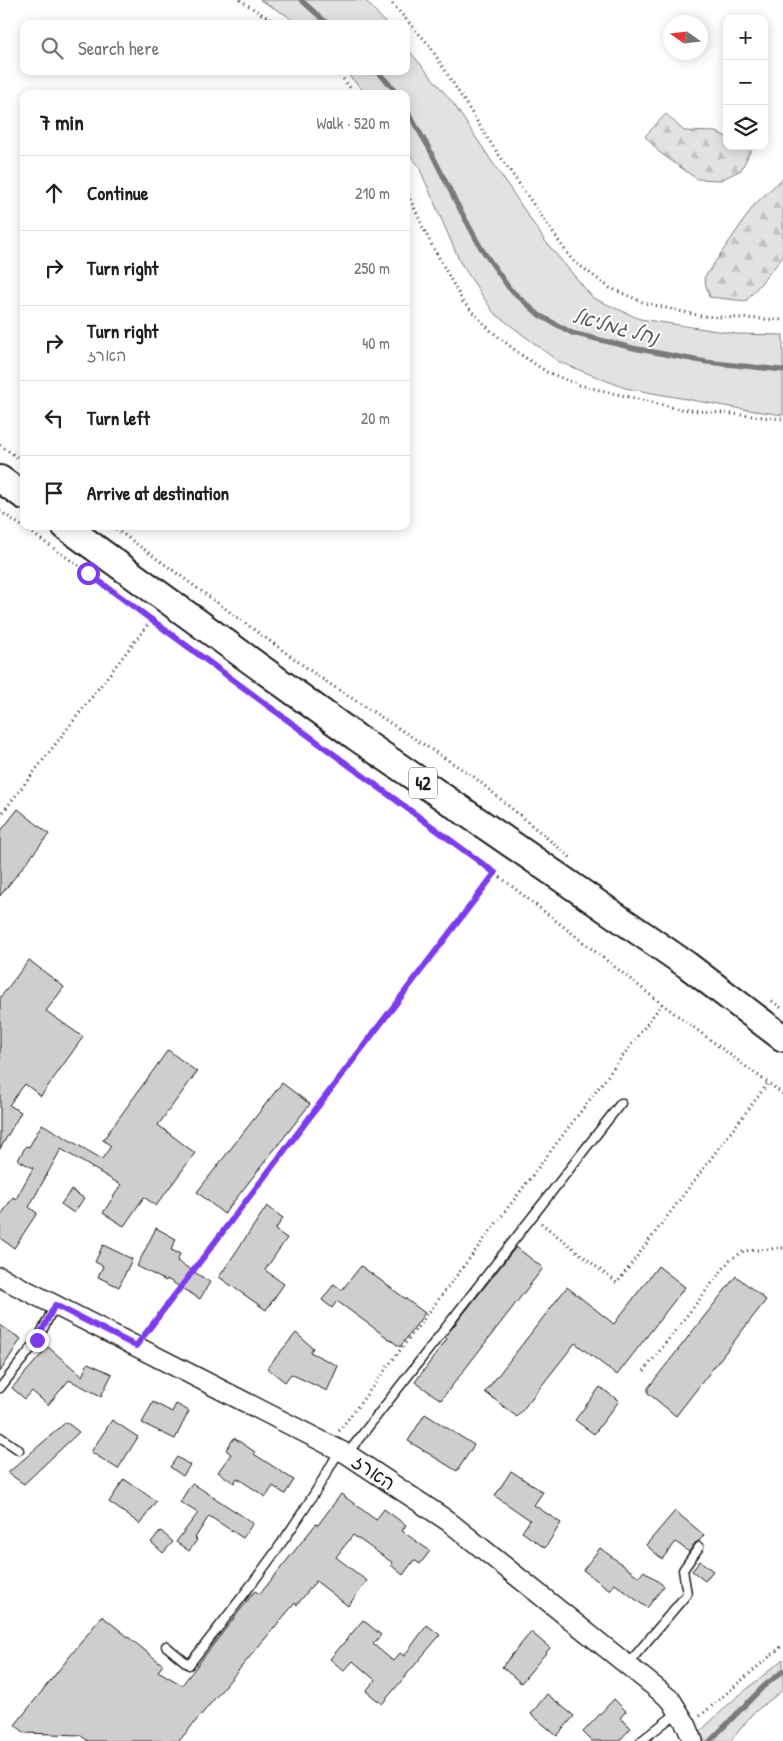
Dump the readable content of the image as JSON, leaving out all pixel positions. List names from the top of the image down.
{
  "streets": {
    "highway": ["42"],
    "street": ["הארז"]
  },
  "water": ["נחל גמליאל"],
  "north": "left",
  "page": {
    "map_buttons": ["+", "−"],
    "search": "Search here",
    "heading": ["7 min", "Walk · 520 m"],
    "list": [
      ["Continue", "210 m"],
      ["Turn right", "250 m"],
      ["Turn right", "הארז", "40 m"],
      ["Turn left", "20 m"],
      "Arrive at destination"
    ]
  }
}
